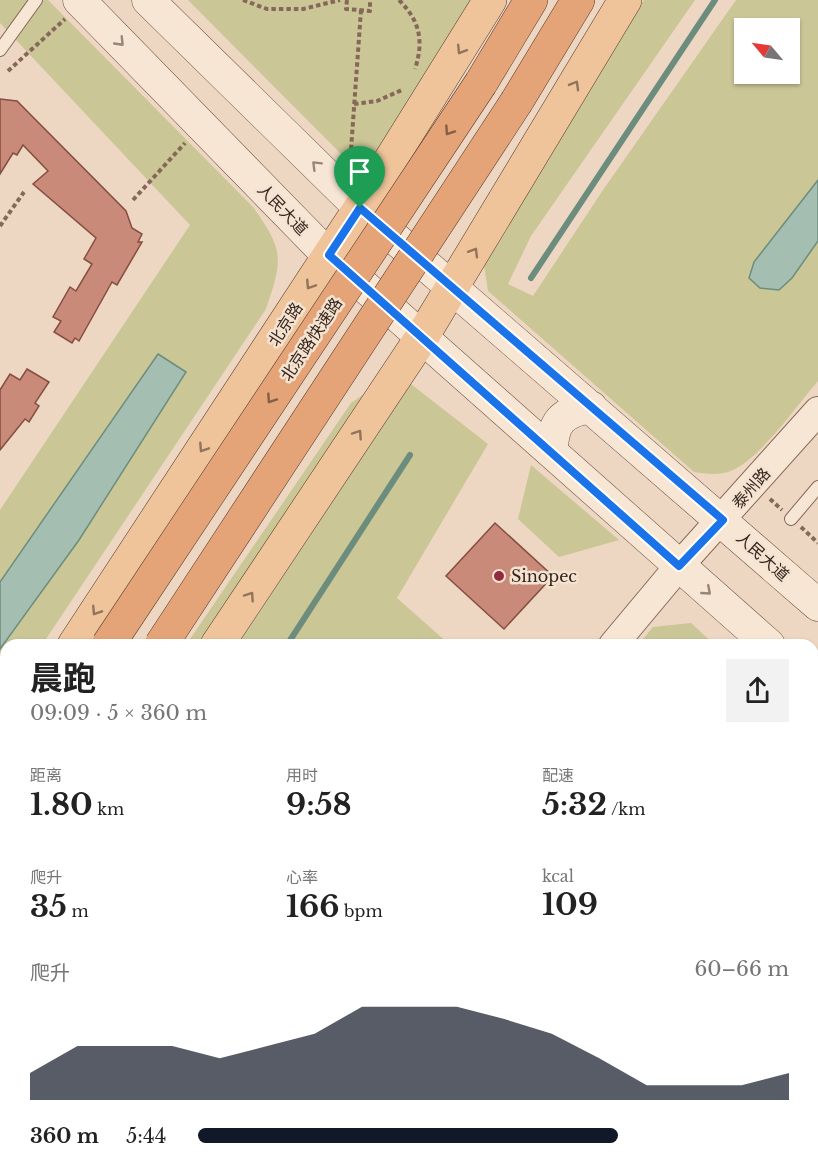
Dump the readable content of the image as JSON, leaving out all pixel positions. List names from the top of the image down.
{
  "streets": {
    "highway": ["北京路快速路"],
    "main road": ["人民大道", "北京路"],
    "street": ["泰州路"]
  },
  "crossings": [
    ["人民大道", "北京路"],
    ["人民大道", "泰州路"]
  ],
  "places": ["Sinopec"],
  "north": "top left",
  "page": {
    "heading": ["晨跑", "09:09 · 5 × 360 m"],
    "stats": [
      ["距离", "1.80 km"],
      ["用时", "9:58"],
      ["配速", "5:32 /km"],
      ["爬升", "35 m"],
      ["心率", "166 bpm"],
      ["kcal", "109"]
    ],
    "chart": ["爬升", "60–66 m"],
    "list": [
      {
        "name": "360 m",
        "note": "5:44"
      }
    ]
  }
}
